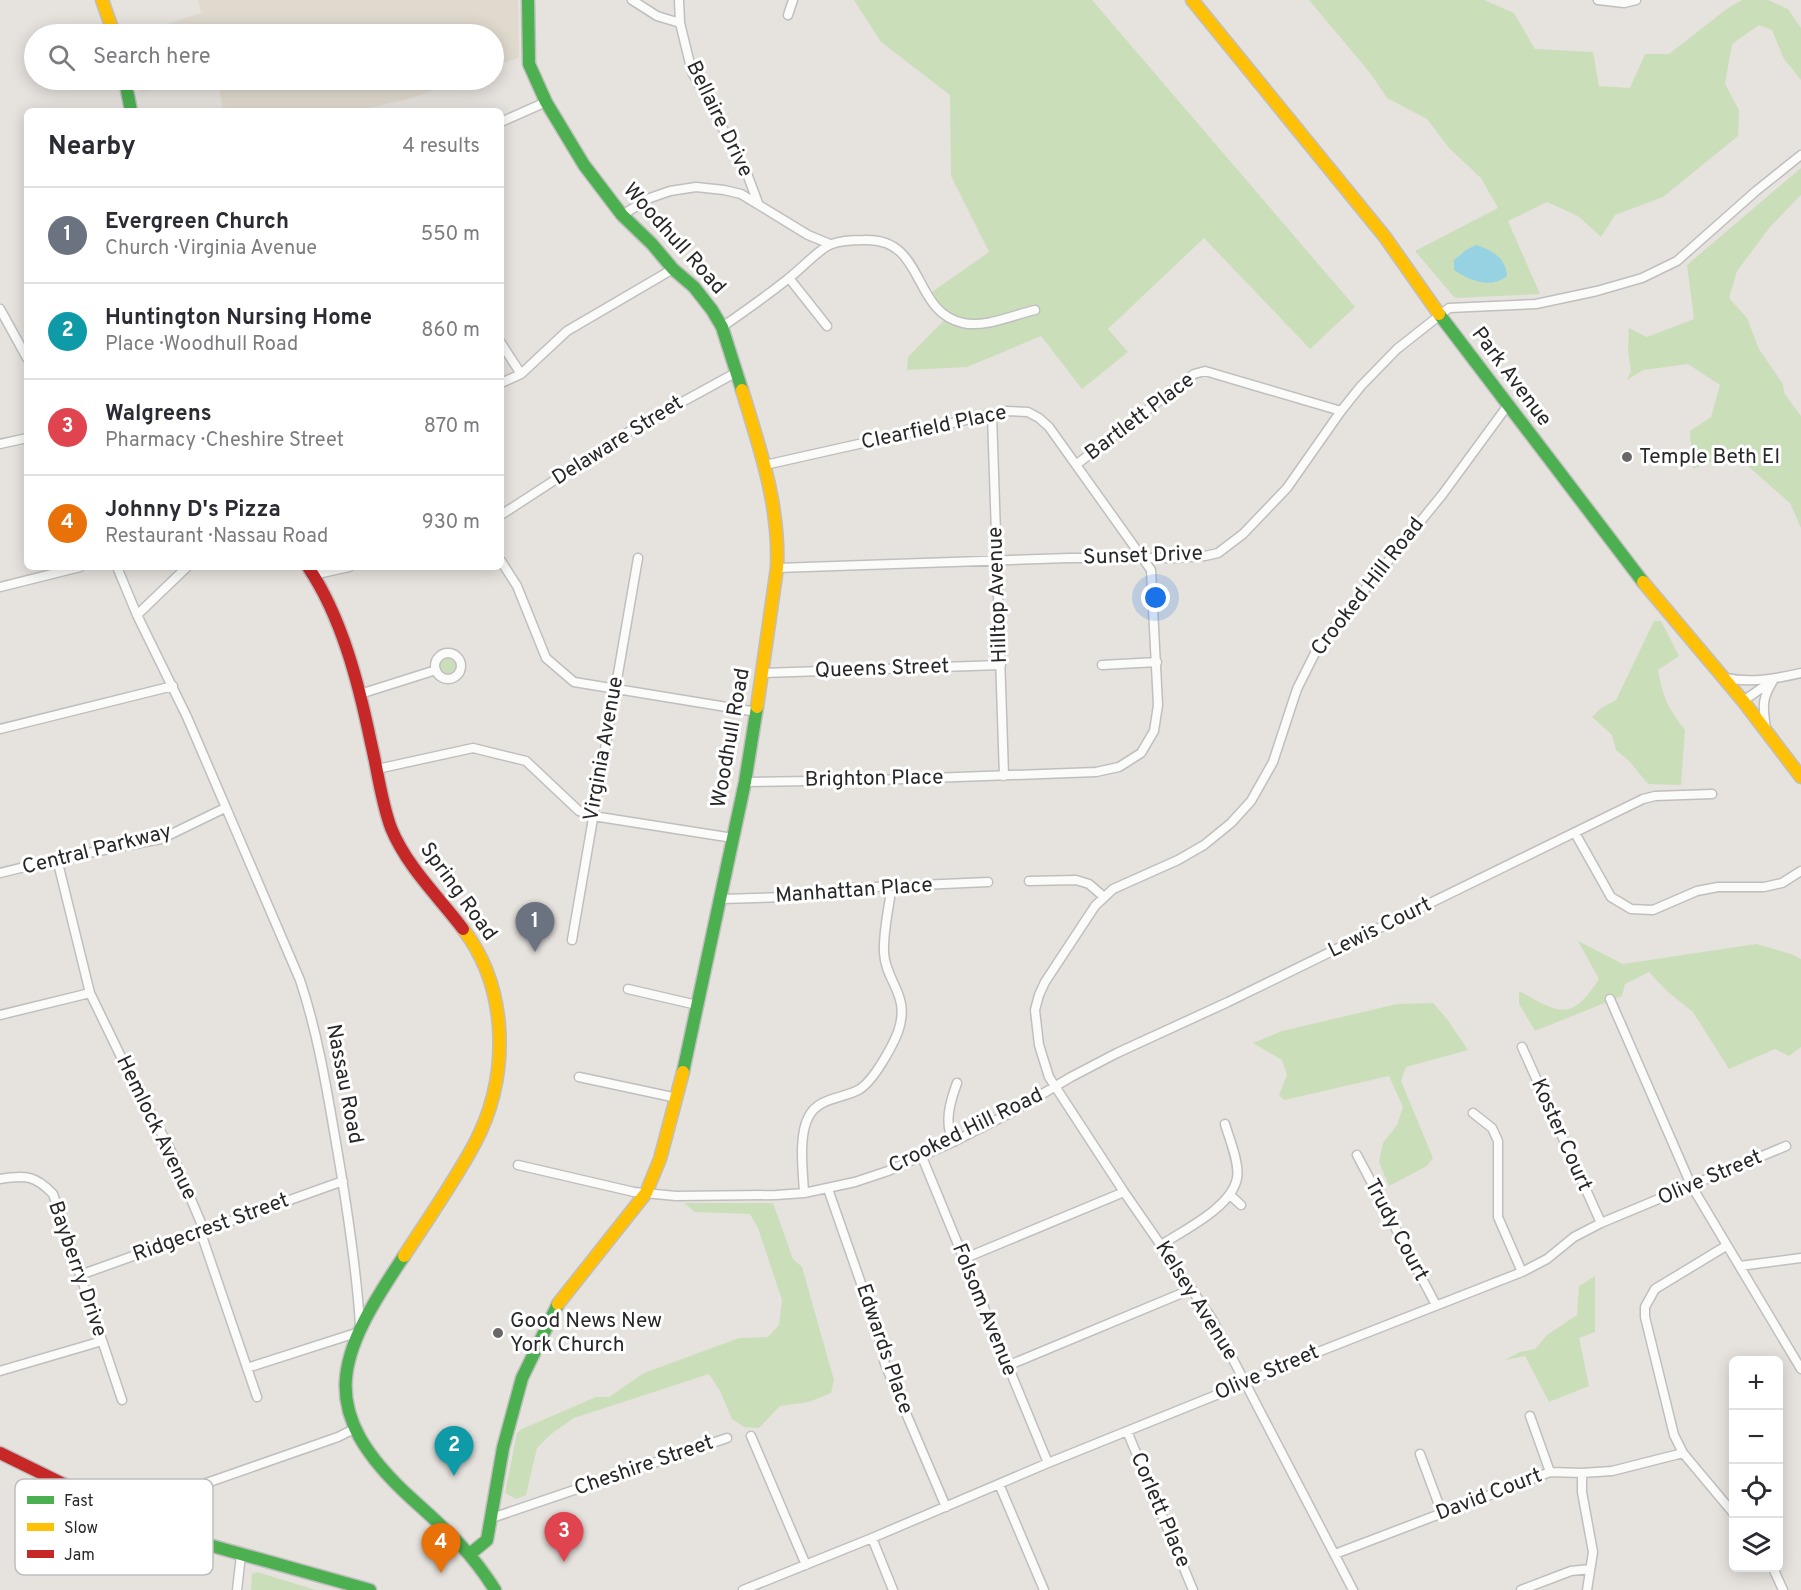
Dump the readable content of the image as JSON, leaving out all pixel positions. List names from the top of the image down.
{
  "streets": {
    "main road": [
      "Woodhull Road",
      "Park Avenue",
      "Spring Road",
      "Nassau Road"
    ],
    "street": [
      "Bellaire Drive",
      "Bartlett Place",
      "Clearfield Place",
      "Delaware Street",
      "Sunset Drive",
      "Crooked Hill Road",
      "Hilltop Avenue",
      "Queens Street",
      "Virginia Avenue",
      "Brighton Place",
      "Central Parkway",
      "Manhattan Place",
      "Lewis Court",
      "Hemlock Avenue",
      "Koster Court",
      "Olive Street",
      "Ridgecrest Street",
      "Trudy Court",
      "Bayberry Drive",
      "Kelsey Avenue",
      "Folsom Avenue",
      "Edwards Place",
      "Cheshire Street",
      "David Court",
      "Corlett Place"
    ]
  },
  "crossings": [
    ["Woodhull Road", "Clearfield Place"],
    ["Woodhull Road", "Delaware Street"],
    ["Woodhull Road", "Sunset Drive"],
    ["Woodhull Road", "Crooked Hill Road"],
    ["Woodhull Road", "Queens Street"],
    ["Woodhull Road", "Brighton Place"],
    ["Woodhull Road", "Manhattan Place"],
    ["Woodhull Road", "Nassau Road"],
    ["Woodhull Road", "Cheshire Street"],
    ["Park Avenue", "Sunset Drive"],
    ["Park Avenue", "Crooked Hill Road"],
    ["Bartlett Place", "Clearfield Place"],
    ["Bartlett Place", "Sunset Drive"],
    ["Clearfield Place", "Sunset Drive"],
    ["Clearfield Place", "Hilltop Avenue"],
    ["Clearfield Place", "Brighton Place"],
    ["Sunset Drive", "Hilltop Avenue"],
    ["Crooked Hill Road", "Lewis Court"],
    ["Crooked Hill Road", "Kelsey Avenue"],
    ["Crooked Hill Road", "Folsom Avenue"],
    ["Crooked Hill Road", "Edwards Place"],
    ["Hilltop Avenue", "Queens Street"],
    ["Hilltop Avenue", "Brighton Place"],
    ["Central Parkway", "Nassau Road"],
    ["Central Parkway", "Hemlock Avenue"],
    ["Spring Road", "Nassau Road"],
    ["Lewis Court", "Kelsey Avenue"],
    ["Nassau Road", "Ridgecrest Street"],
    ["Hemlock Avenue", "Ridgecrest Street"],
    ["Koster Court", "Olive Street"],
    ["Olive Street", "Trudy Court"],
    ["Olive Street", "Kelsey Avenue"],
    ["Olive Street", "Folsom Avenue"],
    ["Olive Street", "Edwards Place"],
    ["Olive Street", "Corlett Place"],
    ["Ridgecrest Street", "Bayberry Drive"],
    ["Kelsey Avenue", "David Court"]
  ],
  "places": ["Temple Beth El", "Good News New York Church"],
  "legend": ["Fast", "Slow", "Jam"],
  "page": {
    "search": "Search here",
    "heading": ["Nearby", "4 results"],
    "list": [
      {
        "mark": "1",
        "name": "Evergreen Church",
        "note": "Church · Virginia Avenue",
        "value": "550 m"
      },
      {
        "mark": "2",
        "name": "Huntington Nursing Home",
        "note": "Place · Woodhull Road",
        "value": "860 m"
      },
      {
        "mark": "3",
        "name": "Walgreens",
        "note": "Pharmacy · Cheshire Street",
        "value": "870 m"
      },
      {
        "mark": "4",
        "name": "Johnny D's Pizza",
        "note": "Restaurant · Nassau Road",
        "value": "930 m"
      }
    ],
    "pins": [
      "1",
      "2",
      "3",
      "4"
    ],
    "map_buttons": ["+", "−"]
  }
}
